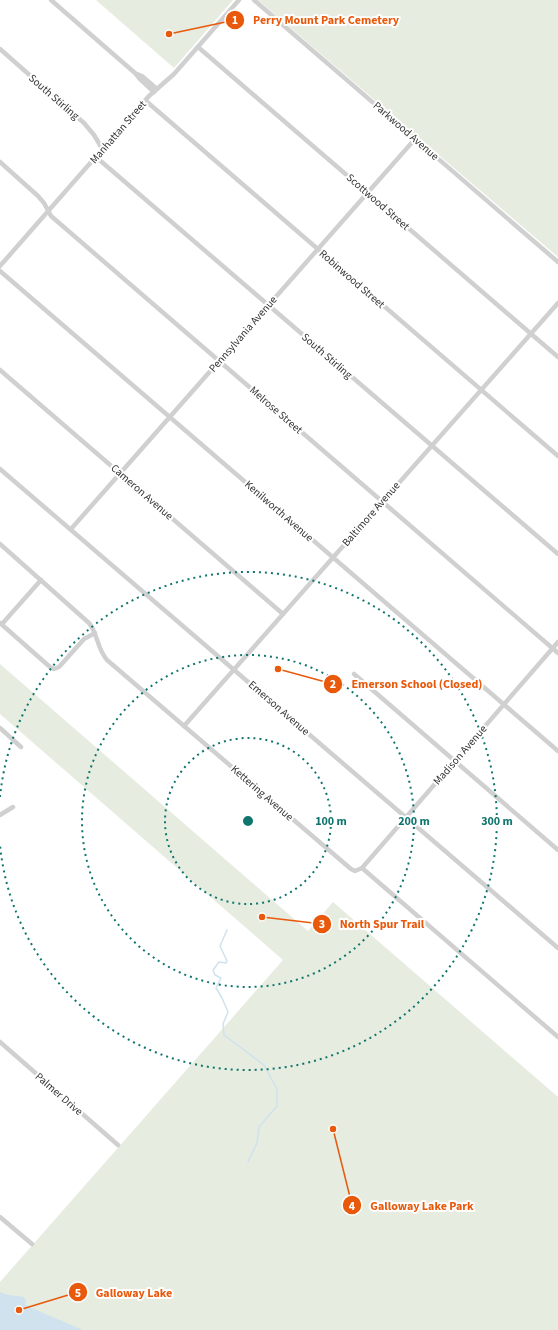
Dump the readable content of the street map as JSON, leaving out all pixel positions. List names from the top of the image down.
{
  "streets": {
    "street": [
      "South Stirling",
      "Parkwood Avenue",
      "Manhattan Street",
      "Scottwood Street",
      "Robinwood Street",
      "Pennsylvania Avenue",
      "Melrose Street",
      "Cameron Avenue",
      "Kenilworth Avenue",
      "Baltimore Avenue",
      "Emerson Avenue",
      "Madison Avenue",
      "Kettering Avenue",
      "Palmer Drive"
    ]
  },
  "crossings": [
    ["South Stirling", "Manhattan Street"],
    ["South Stirling", "Pennsylvania Avenue"],
    ["South Stirling", "Baltimore Avenue"],
    ["Parkwood Avenue", "Pennsylvania Avenue"],
    ["Manhattan Street", "Scottwood Street"],
    ["Manhattan Street", "Robinwood Street"],
    ["Manhattan Street", "Melrose Street"],
    ["Scottwood Street", "Pennsylvania Avenue"],
    ["Scottwood Street", "Baltimore Avenue"],
    ["Robinwood Street", "Pennsylvania Avenue"],
    ["Robinwood Street", "Baltimore Avenue"],
    ["Pennsylvania Avenue", "Melrose Street"],
    ["Pennsylvania Avenue", "Cameron Avenue"],
    ["Pennsylvania Avenue", "Kenilworth Avenue"],
    ["Pennsylvania Avenue", "Emerson Avenue"],
    ["Melrose Street", "Baltimore Avenue"],
    ["Melrose Street", "Madison Avenue"],
    ["Cameron Avenue", "Baltimore Avenue"],
    ["Kenilworth Avenue", "Baltimore Avenue"],
    ["Kenilworth Avenue", "Madison Avenue"],
    ["Baltimore Avenue", "Emerson Avenue"],
    ["Baltimore Avenue", "Kettering Avenue"],
    ["Emerson Avenue", "Madison Avenue"],
    ["Madison Avenue", "Kettering Avenue"]
  ],
  "places": [
    "Perry Mount Park Cemetery",
    "Emerson School (Closed)",
    "North Spur Trail",
    "Galloway Lake Park",
    "Galloway Lake"
  ],
  "rings": ["100 m", "200 m", "300 m"]
}
